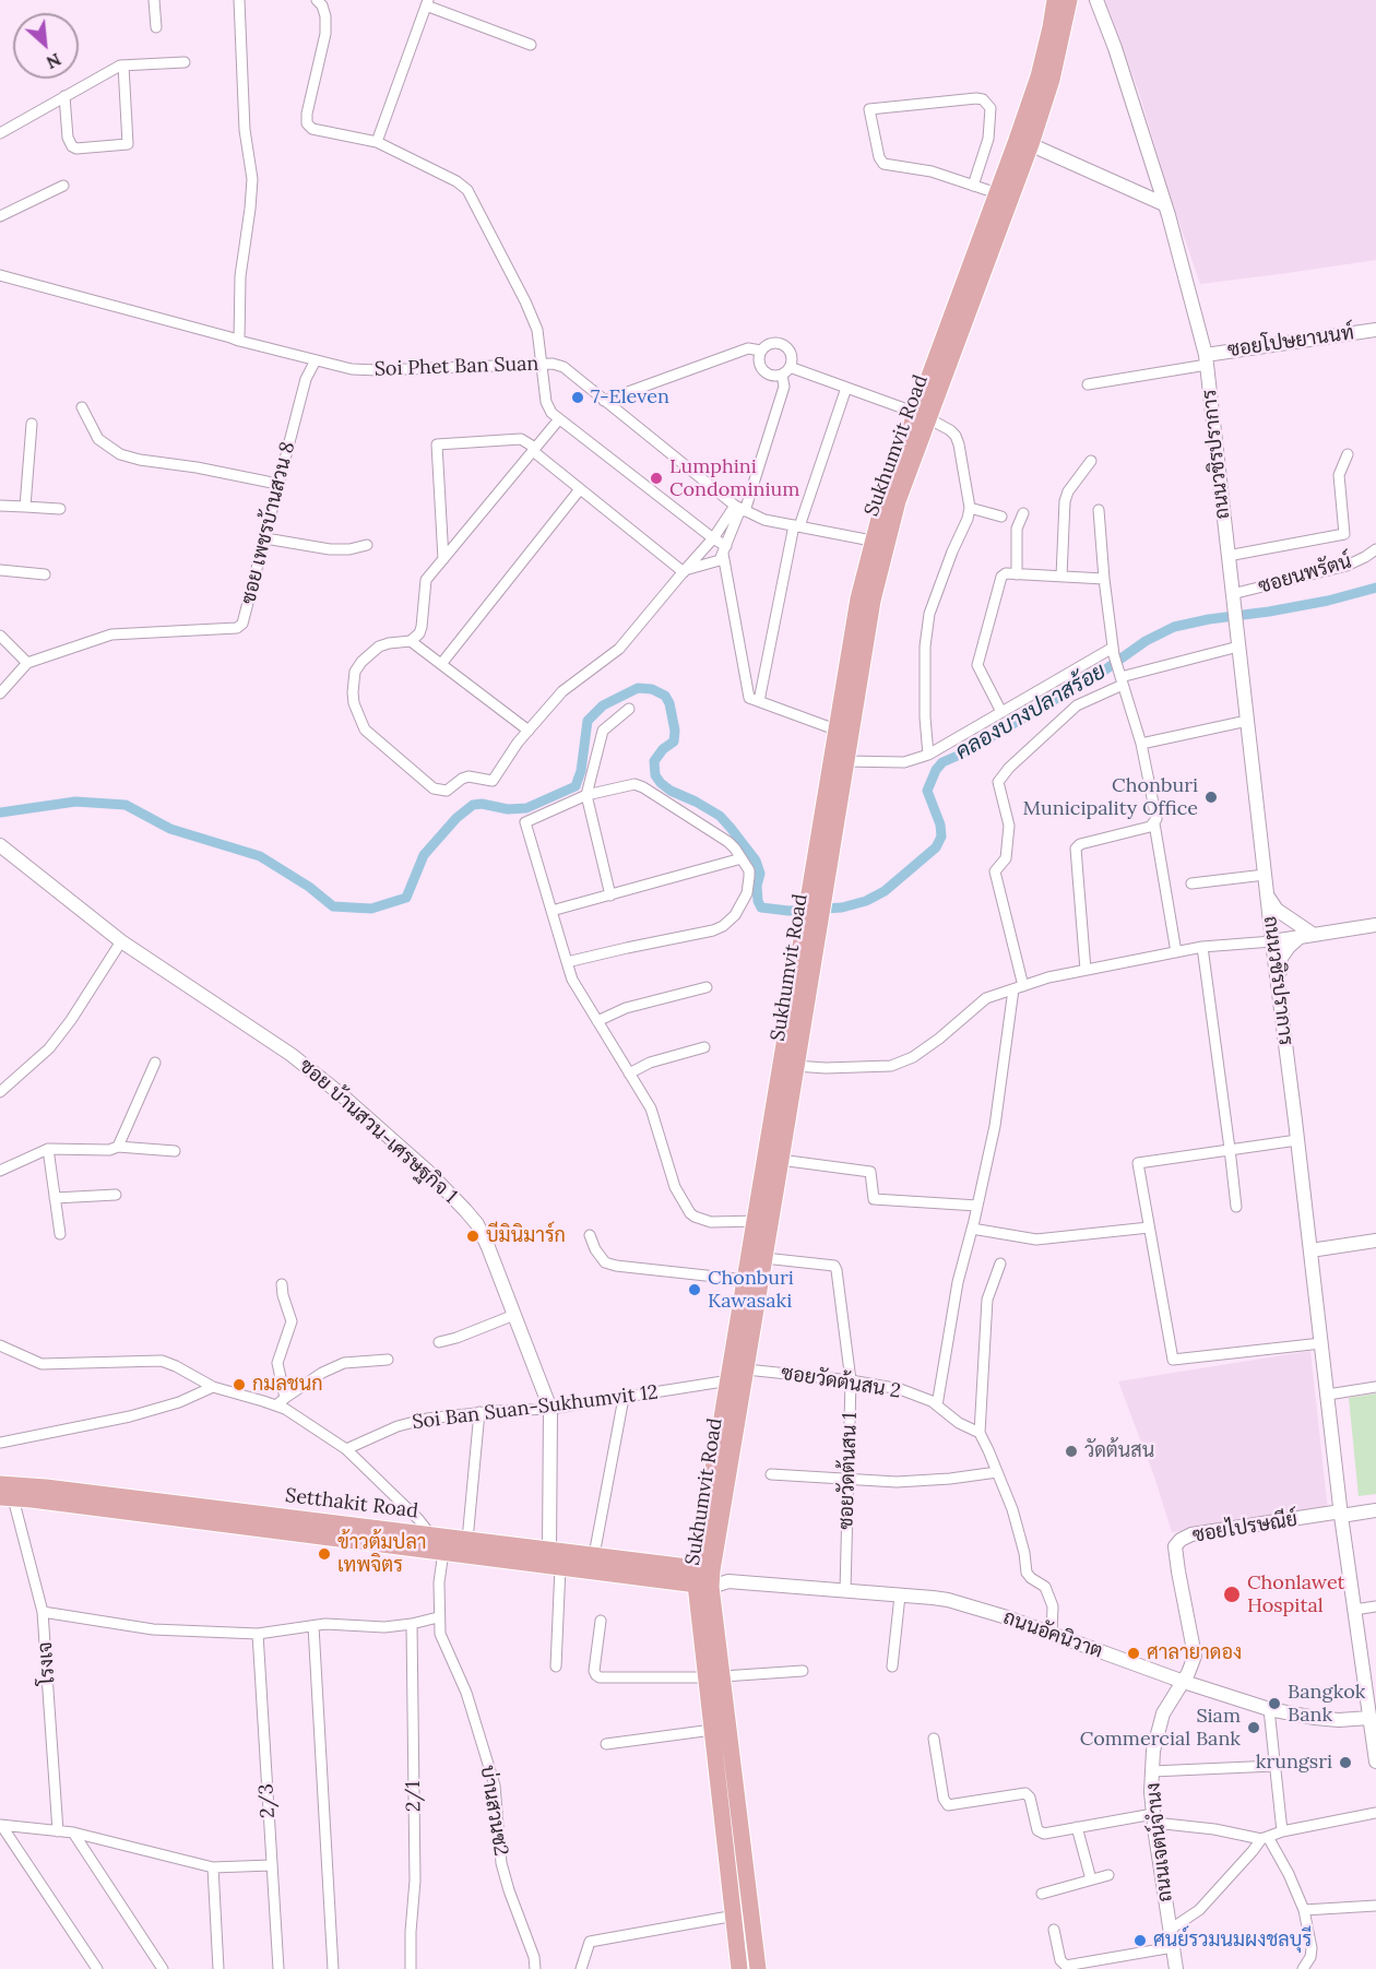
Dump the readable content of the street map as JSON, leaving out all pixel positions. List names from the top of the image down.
{
  "streets": {
    "main road": ["Sukhumvit Road", "Setthakit Road"],
    "street": [
      "ซอยโปษยานนท์",
      "Soi Phet Ban Suan",
      "ถนนวชิรปราการ",
      "ซอย เพชรบ้านสวน 8",
      "ซอยนพรัตน์",
      "ซอย บ้านสวน-เศรษฐกิจ 1",
      "ซอยวัดต้นสน 2",
      "Soi Ban Suan-Sukhumvit 12",
      "ซอยวัดต้นสน 1",
      "ซอยไปรษณีย์",
      "ถนนอัคนิวาต",
      "โรงเจ",
      "2/1",
      "2/3",
      "บ่านสวนซ2",
      "ถนนเจตน์จำนง"
    ]
  },
  "crossings": [
    ["ซอยโปษยานนท์", "ถนนวชิรปราการ"],
    ["Soi Phet Ban Suan", "Sukhumvit Road"],
    ["Soi Phet Ban Suan", "ซอย เพชรบ้านสวน 8"],
    ["Sukhumvit Road", "ซอยวัดต้นสน 2"],
    ["Sukhumvit Road", "Soi Ban Suan-Sukhumvit 12"],
    ["Sukhumvit Road", "ซอยวัดต้นสน 1"],
    ["Sukhumvit Road", "Setthakit Road"],
    ["Sukhumvit Road", "ถนนอัคนิวาต"],
    ["ถนนวชิรปราการ", "ซอยนพรัตน์"],
    ["ถนนวชิรปราการ", "ซอยไปรษณีย์"],
    ["ถนนวชิรปราการ", "ถนนอัคนิวาต"],
    ["ซอย บ้านสวน-เศรษฐกิจ 1", "Soi Ban Suan-Sukhumvit 12"],
    ["ซอย บ้านสวน-เศรษฐกิจ 1", "Setthakit Road"],
    ["ซอยวัดต้นสน 2", "ซอยวัดต้นสน 1"],
    ["ซอยวัดต้นสน 1", "ถนนอัคนิวาต"],
    ["Setthakit Road", "ถนนอัคนิวาต"],
    ["Setthakit Road", "โรงเจ"],
    ["Setthakit Road", "บ่านสวนซ2"],
    ["ซอยไปรษณีย์", "ถนนอัคนิวาต"],
    ["ซอยไปรษณีย์", "ถนนเจตน์จำนง"],
    ["ถนนอัคนิวาต", "ถนนเจตน์จำนง"]
  ],
  "water": ["คลองบางปลาสร้อย"],
  "places": [
    "7-Eleven",
    "Lumphini Condominium",
    "Chonburi Municipality Office",
    "บีมินิมาร์ก",
    "Chonburi Kawasaki",
    "กมลชนก",
    "วัดต้นสน",
    "ข้าวต้มปลา เทพจิตร",
    "Chonlawet Hospital",
    "ศาลายาดอง",
    "Bangkok Bank",
    "Siam Commercial Bank",
    "krungsri",
    "ศนย์รวมนมผงชลบุรี"
  ],
  "north": "bottom right"
}
